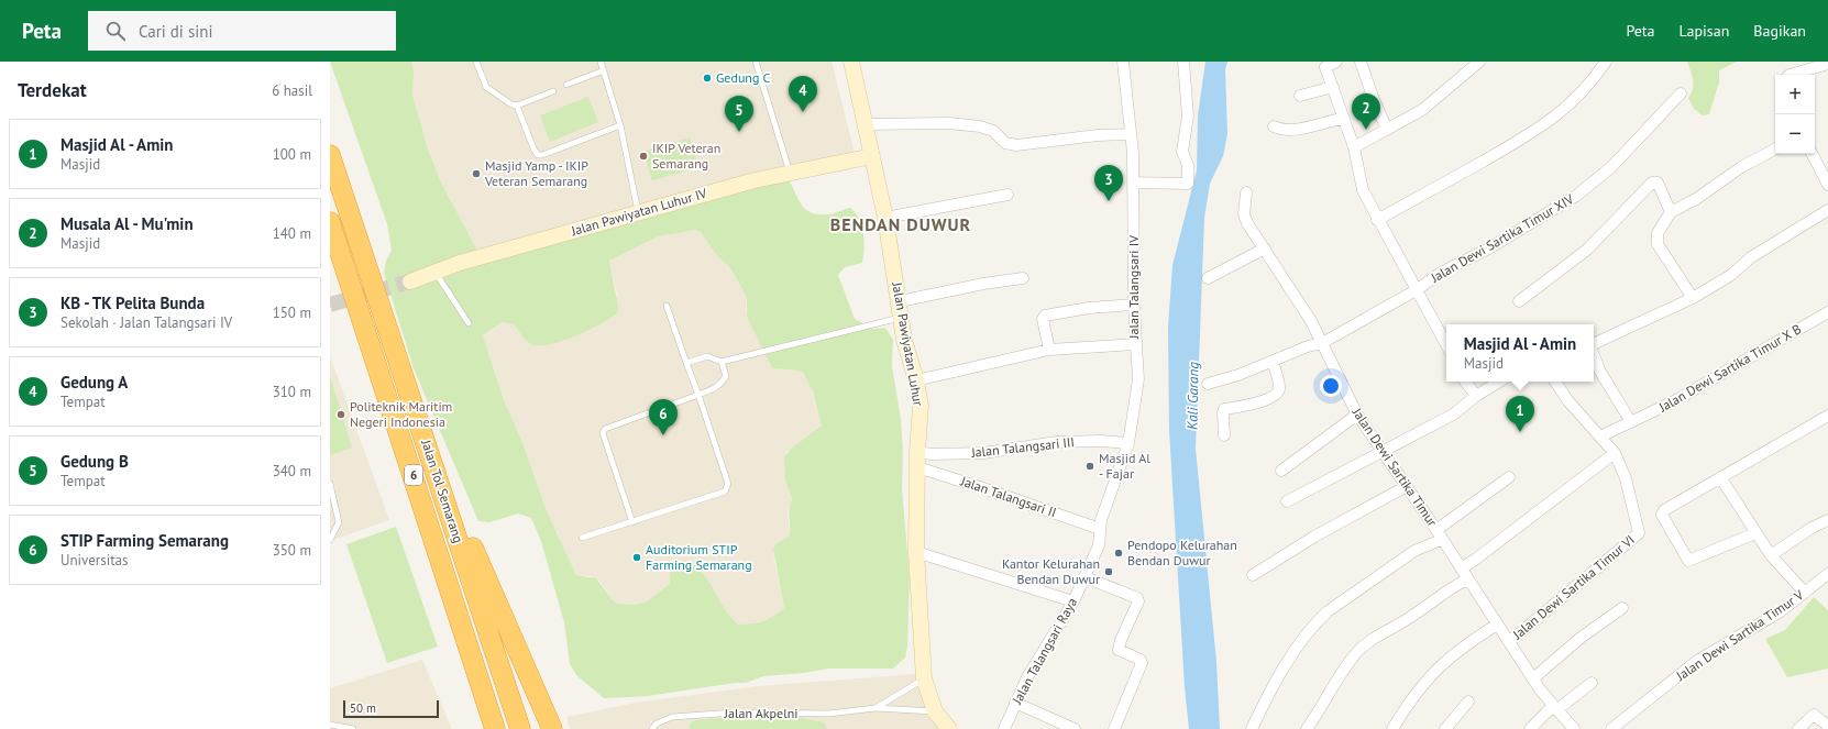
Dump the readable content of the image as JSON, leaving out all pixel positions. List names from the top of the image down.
{
  "streets": {
    "highway": ["6", "Jalan Tol Semarang"],
    "main road": ["Jalan Pawiyatan Luhur IV", "Jalan Pawiyatan Luhur"],
    "street": [
      "Jalan Dewi Sartika Timur XIV",
      "Jalan Talangsari IV",
      "Jalan Dewi Sartika Timur X B",
      "Jalan Talangsari III",
      "Jalan Dewi Sartika Timur",
      "Jalan Talangsari II",
      "Jalan Dewi Sartika Timur VI",
      "Jalan Dewi Sartika Timur V",
      "Jalan Talangsari Raya"
    ],
    "lane": ["Jalan Akpelni"]
  },
  "crossings": [
    ["Jalan Pawiyatan Luhur IV", "Jalan Pawiyatan Luhur"],
    ["Jalan Dewi Sartika Timur XIV", "Jalan Dewi Sartika Timur"],
    ["Jalan Talangsari IV", "Jalan Pawiyatan Luhur"],
    ["Jalan Talangsari IV", "Jalan Talangsari Raya"],
    ["Jalan Pawiyatan Luhur", "Jalan Talangsari III"],
    ["Jalan Pawiyatan Luhur", "Jalan Talangsari II"],
    ["Jalan Pawiyatan Luhur", "Jalan Akpelni"],
    ["Jalan Talangsari III", "Jalan Talangsari II"],
    ["Jalan Talangsari III", "Jalan Talangsari Raya"],
    ["Jalan Dewi Sartika Timur", "Jalan Dewi Sartika Timur VI"],
    ["Jalan Talangsari II", "Jalan Talangsari Raya"]
  ],
  "districts": ["BENDAN DUWUR"],
  "water": ["Kali Garang"],
  "places": [
    "Gedung C",
    "IKIP Veteran Semarang",
    "Masjid Yamp - IKIP Veteran Semarang",
    "Politeknik Maritim Negeri Indonesia",
    "Masjid Al - Fajar",
    "Pendopo Kelurahan Bendan Duwur",
    "Auditorium STIP Farming Semarang",
    "Kantor Kelurahan Bendan Duwur"
  ],
  "scale_bar": "50 m",
  "page": {
    "header": "Peta",
    "search": "Cari di sini",
    "nav": ["Peta", "Lapisan", "Bagikan"],
    "heading": ["Terdekat", "6 hasil"],
    "map_buttons": ["+", "−"],
    "pins": [
      "4",
      "2",
      "5",
      "3",
      "1",
      "6"
    ],
    "list": [
      {
        "mark": "1",
        "name": "Masjid Al - Amin",
        "note": "Masjid",
        "value": "100 m"
      },
      {
        "mark": "2",
        "name": "Musala Al - Mu'min",
        "note": "Masjid",
        "value": "140 m"
      },
      {
        "mark": "3",
        "name": "KB - TK Pelita Bunda",
        "note": "Sekolah · Jalan Talangsari IV",
        "value": "150 m"
      },
      {
        "mark": "4",
        "name": "Gedung A",
        "note": "Tempat",
        "value": "310 m"
      },
      {
        "mark": "5",
        "name": "Gedung B",
        "note": "Tempat",
        "value": "340 m"
      },
      {
        "mark": "6",
        "name": "STIP Farming Semarang",
        "note": "Universitas",
        "value": "350 m"
      }
    ],
    "popup": ["Masjid Al - Amin", "Masjid"],
    "scale": "50 m"
  }
}
